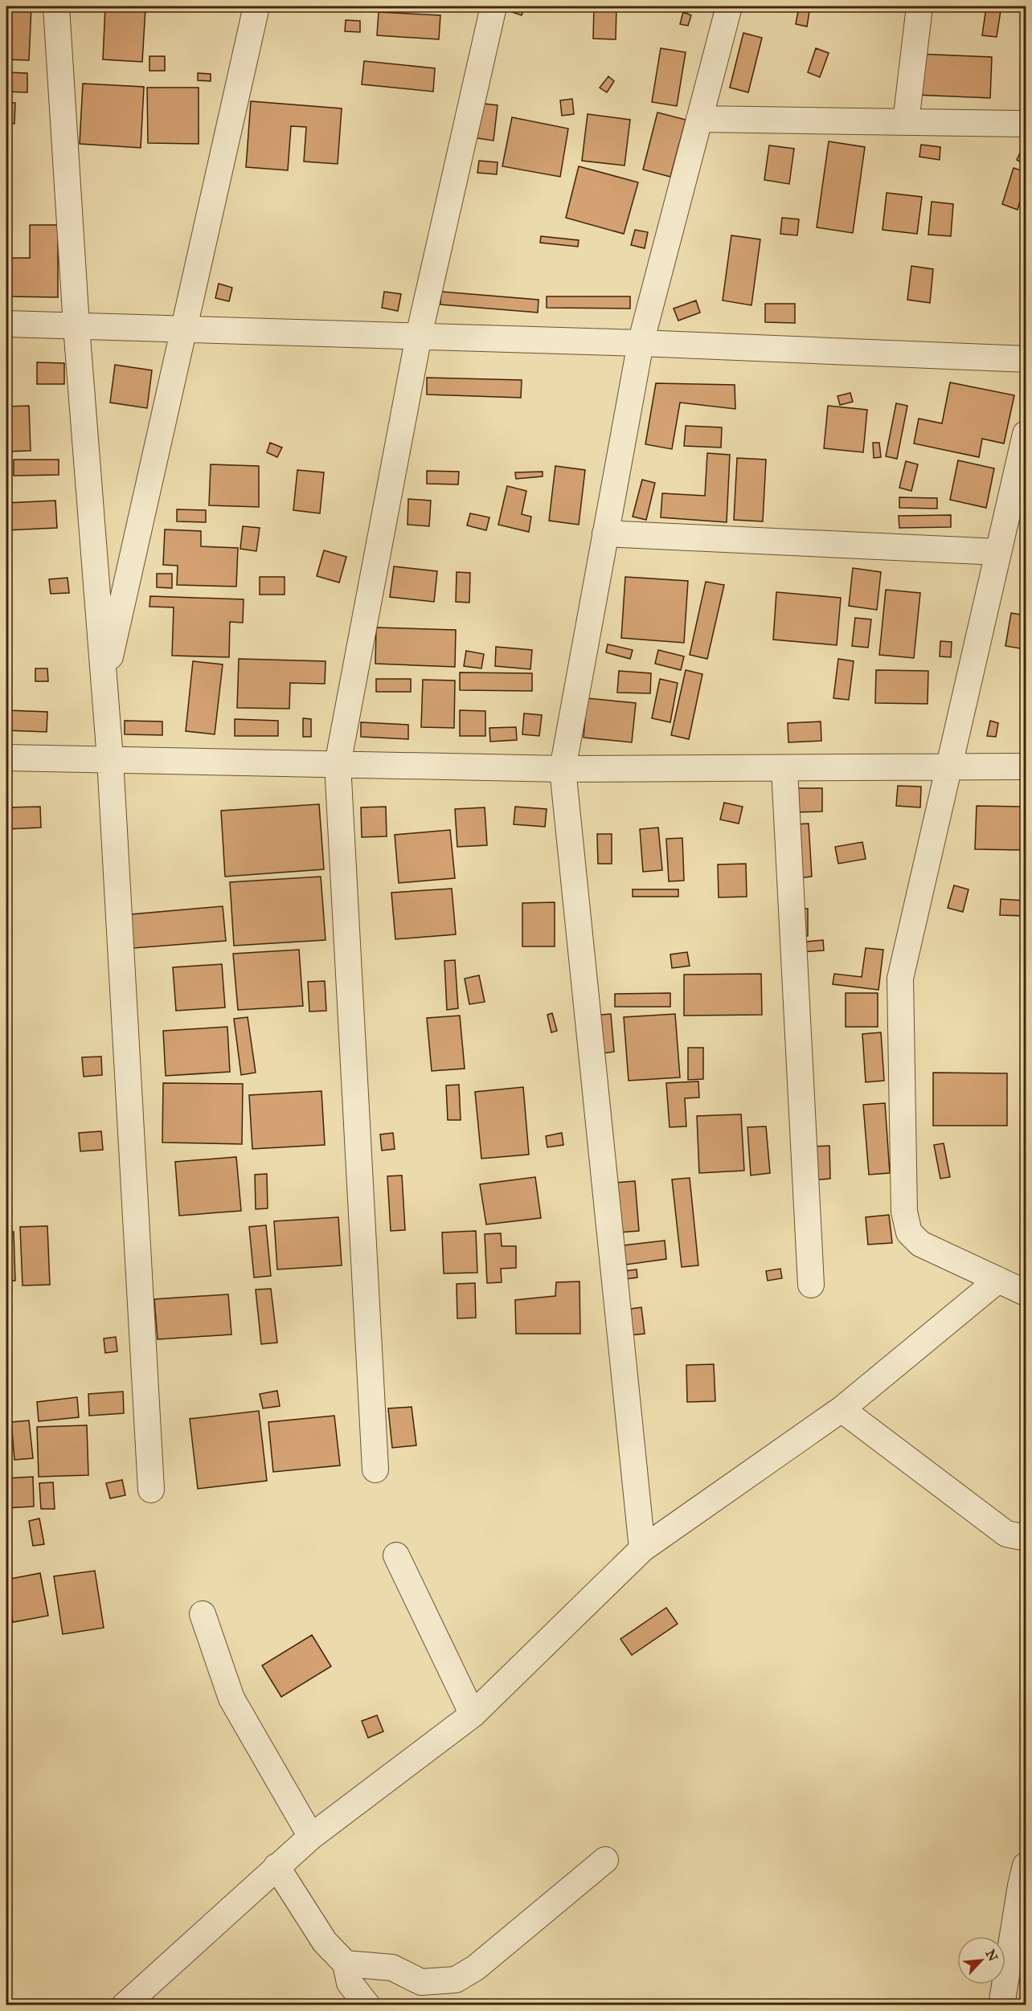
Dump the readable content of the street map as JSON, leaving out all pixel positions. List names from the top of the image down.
{
  "north": "top right"
}
